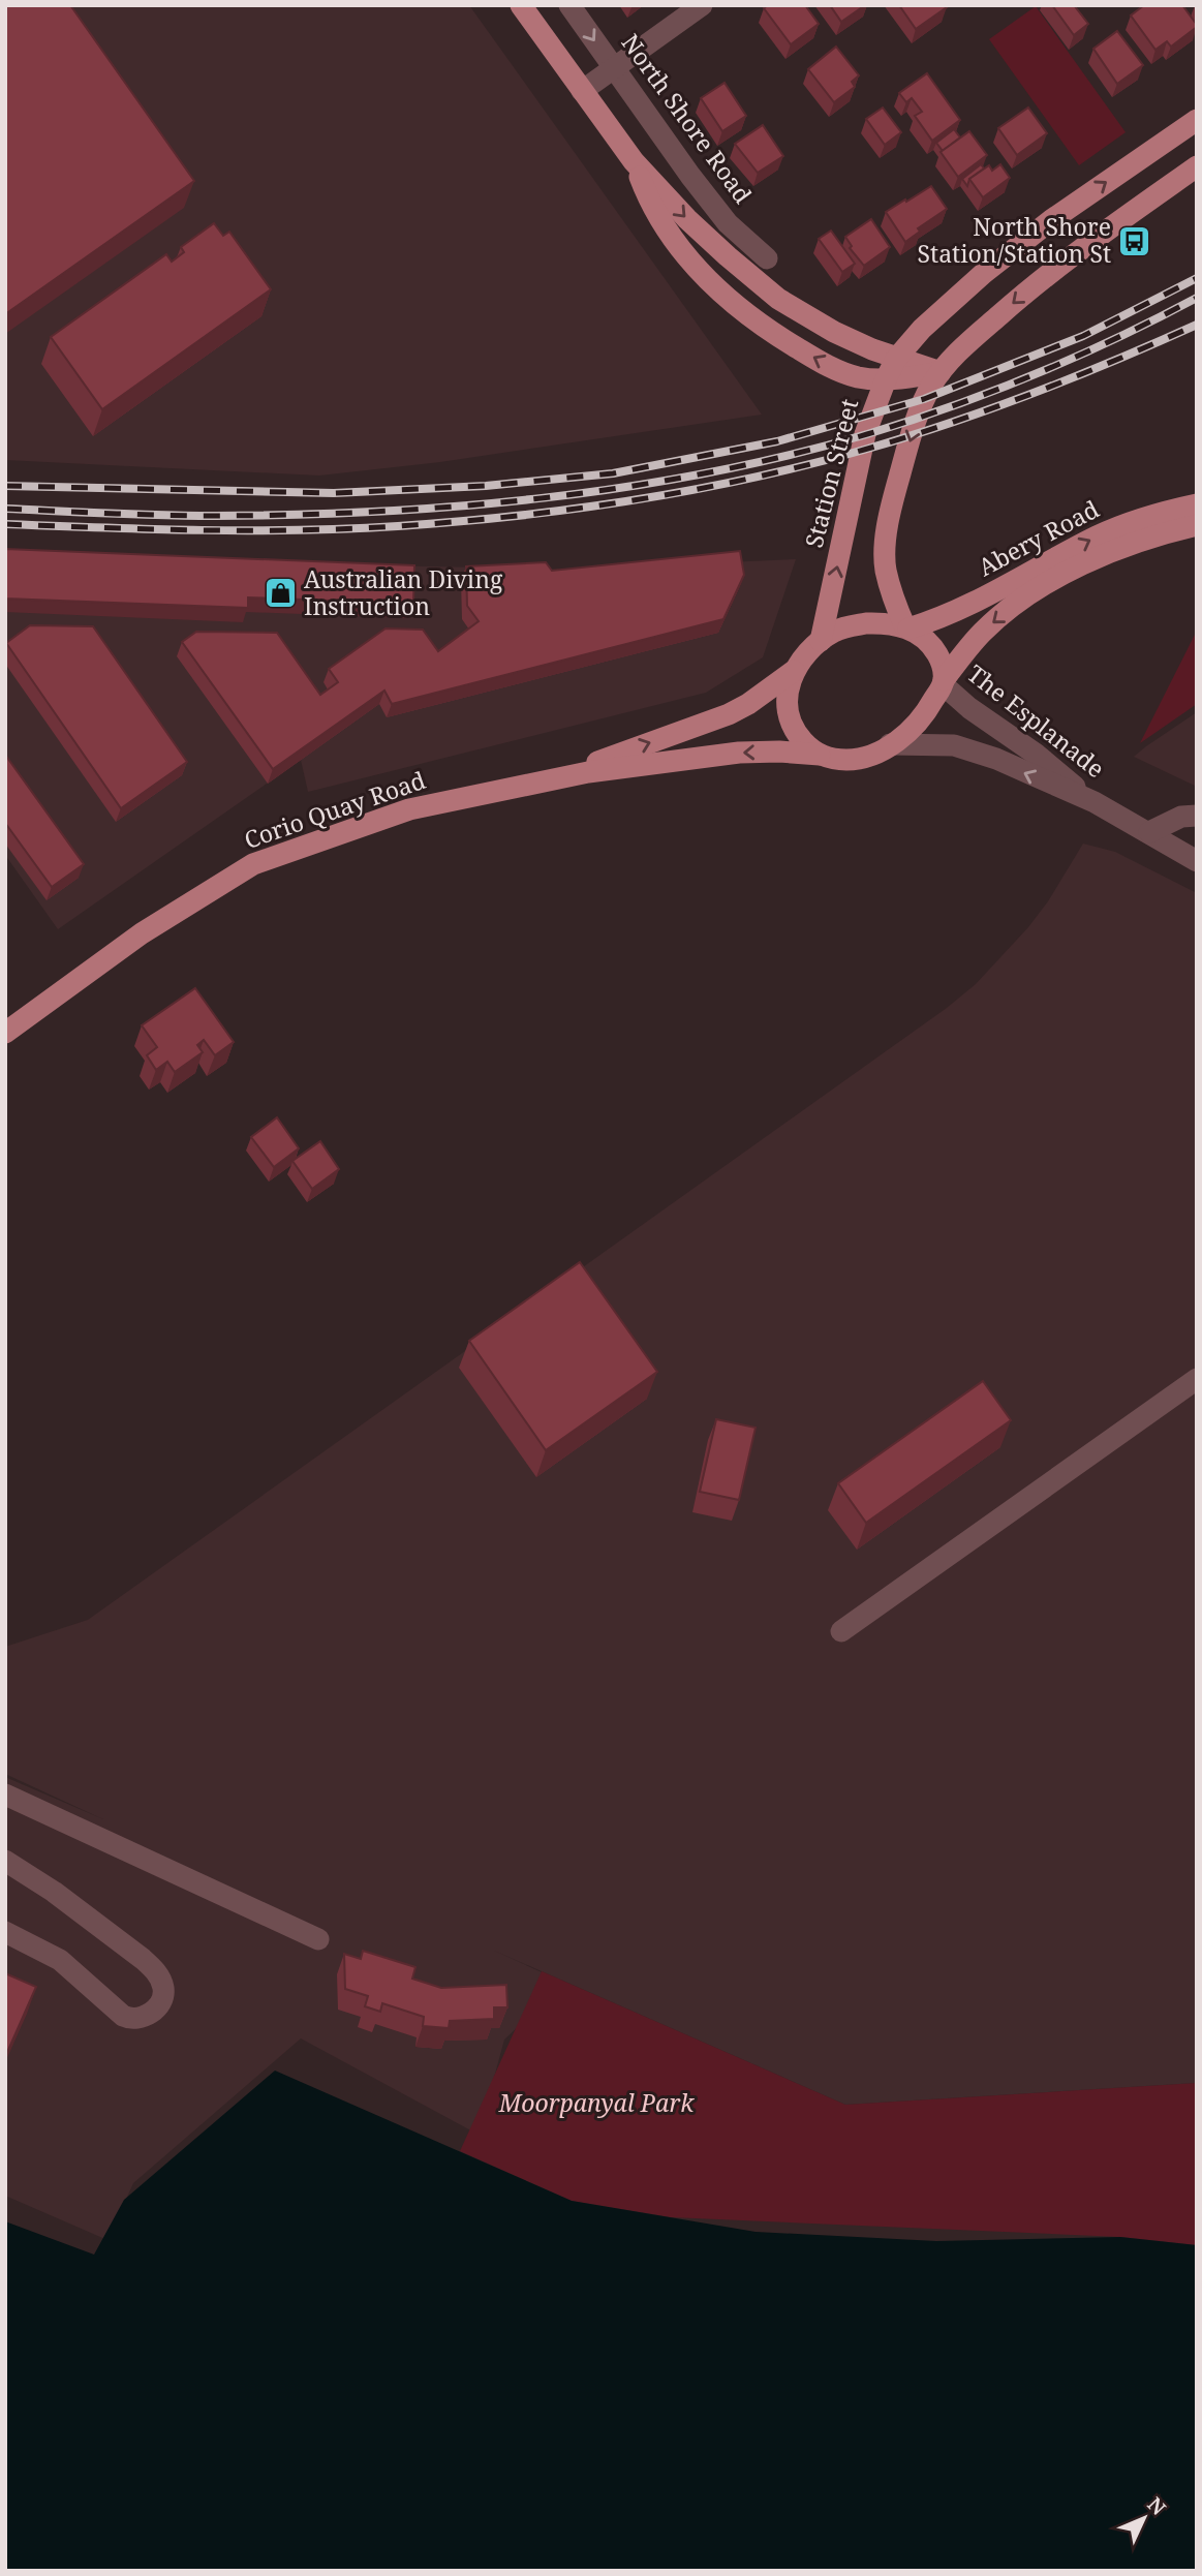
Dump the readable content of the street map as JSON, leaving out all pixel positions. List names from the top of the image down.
{
  "streets": {
    "main road": ["Station Street", "Abery Road", "Corio Quay Road"],
    "street": ["North Shore Road", "The Esplanade"]
  },
  "crossings": [
    ["Station Street", "Abery Road"],
    ["Station Street", "The Esplanade"],
    ["Station Street", "Corio Quay Road"],
    ["Abery Road", "The Esplanade"],
    ["Abery Road", "Corio Quay Road"],
    ["The Esplanade", "Corio Quay Road"]
  ],
  "parks": ["Moorpanyal Park"],
  "places": {
    "bus stop": ["North Shore Station/Station St"],
    "shop": ["Australian Diving Instruction"]
  },
  "north": "top right"
}
